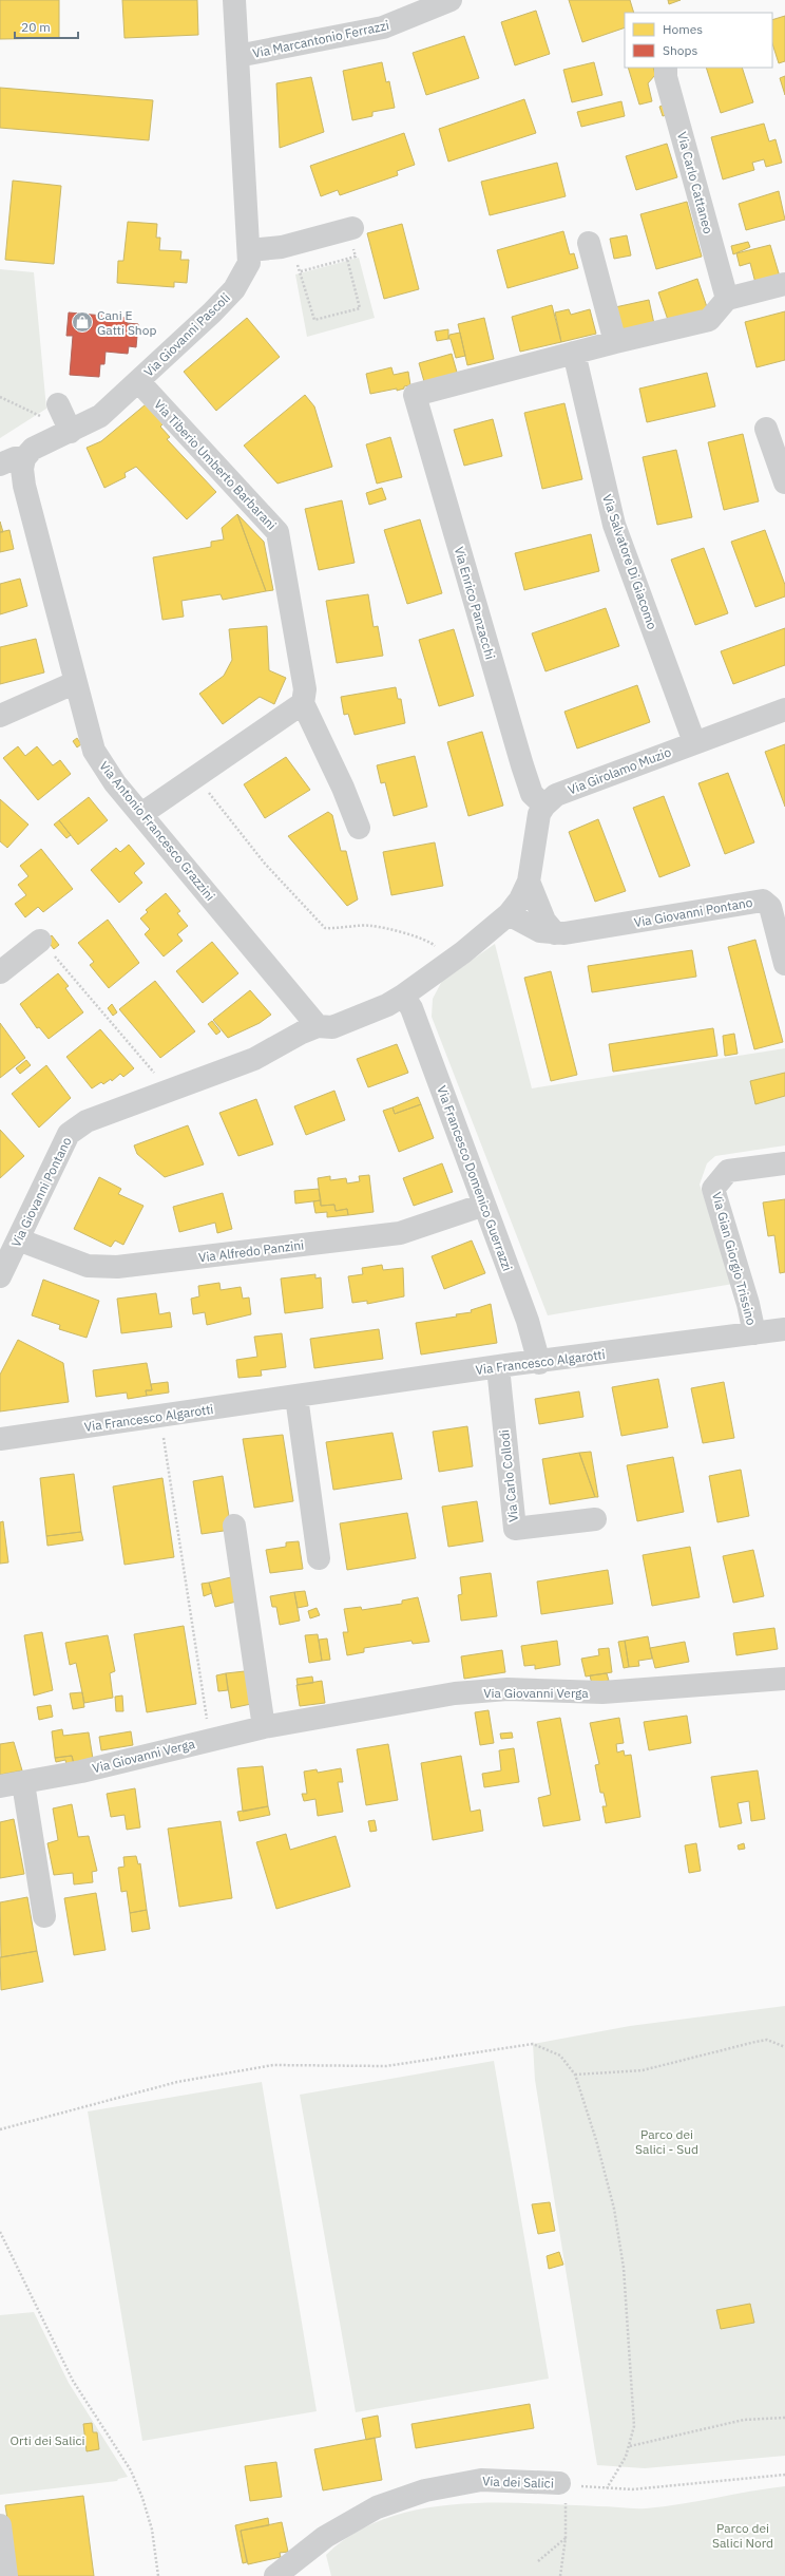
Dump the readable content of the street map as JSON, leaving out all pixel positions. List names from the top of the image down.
{
  "streets": {
    "street": [
      "Via Marcantonio Ferrazzi",
      "Via Carlo Cattaneo",
      "Via Giovanni Pascoli",
      "Via Tiberio Umberto Barbarani",
      "Via Salvatore Di Giacomo",
      "Via Enrico Panzacchi",
      "Via Girolamo Muzio",
      "Via Antonio Francesco Grazzini",
      "Via Giovanni Pontano",
      "Via Francesco Domenico Guerrazzi",
      "Via Alfredo Panzini",
      "Via Gian Giorgio Trissino",
      "Via Francesco Algarotti",
      "Via Carlo Collodi",
      "Via Giovanni Verga",
      "Via dei Salici"
    ]
  },
  "crossings": [
    ["Via Marcantonio Ferrazzi", "Via Giovanni Pascoli"],
    ["Via Giovanni Pascoli", "Via Tiberio Umberto Barbarani"],
    ["Via Giovanni Pascoli", "Via Antonio Francesco Grazzini"],
    ["Via Salvatore Di Giacomo", "Via Enrico Panzacchi"],
    ["Via Salvatore Di Giacomo", "Via Girolamo Muzio"],
    ["Via Enrico Panzacchi", "Via Girolamo Muzio"],
    ["Via Antonio Francesco Grazzini", "Via Giovanni Pontano"],
    ["Via Giovanni Pontano", "Via Francesco Domenico Guerrazzi"],
    ["Via Giovanni Pontano", "Via Alfredo Panzini"],
    ["Via Francesco Domenico Guerrazzi", "Via Alfredo Panzini"],
    ["Via Francesco Domenico Guerrazzi", "Via Francesco Algarotti"],
    ["Via Gian Giorgio Trissino", "Via Francesco Algarotti"],
    ["Via Francesco Algarotti", "Via Carlo Collodi"]
  ],
  "parks": ["Parco dei Salici - Sud", "Orti dei Salici", "Parco dei Salici Nord"],
  "places": {
    "shop": ["Cani E Gatti Shop"]
  },
  "legend": ["Homes", "Shops"],
  "scale_bar": "20 m"
}
